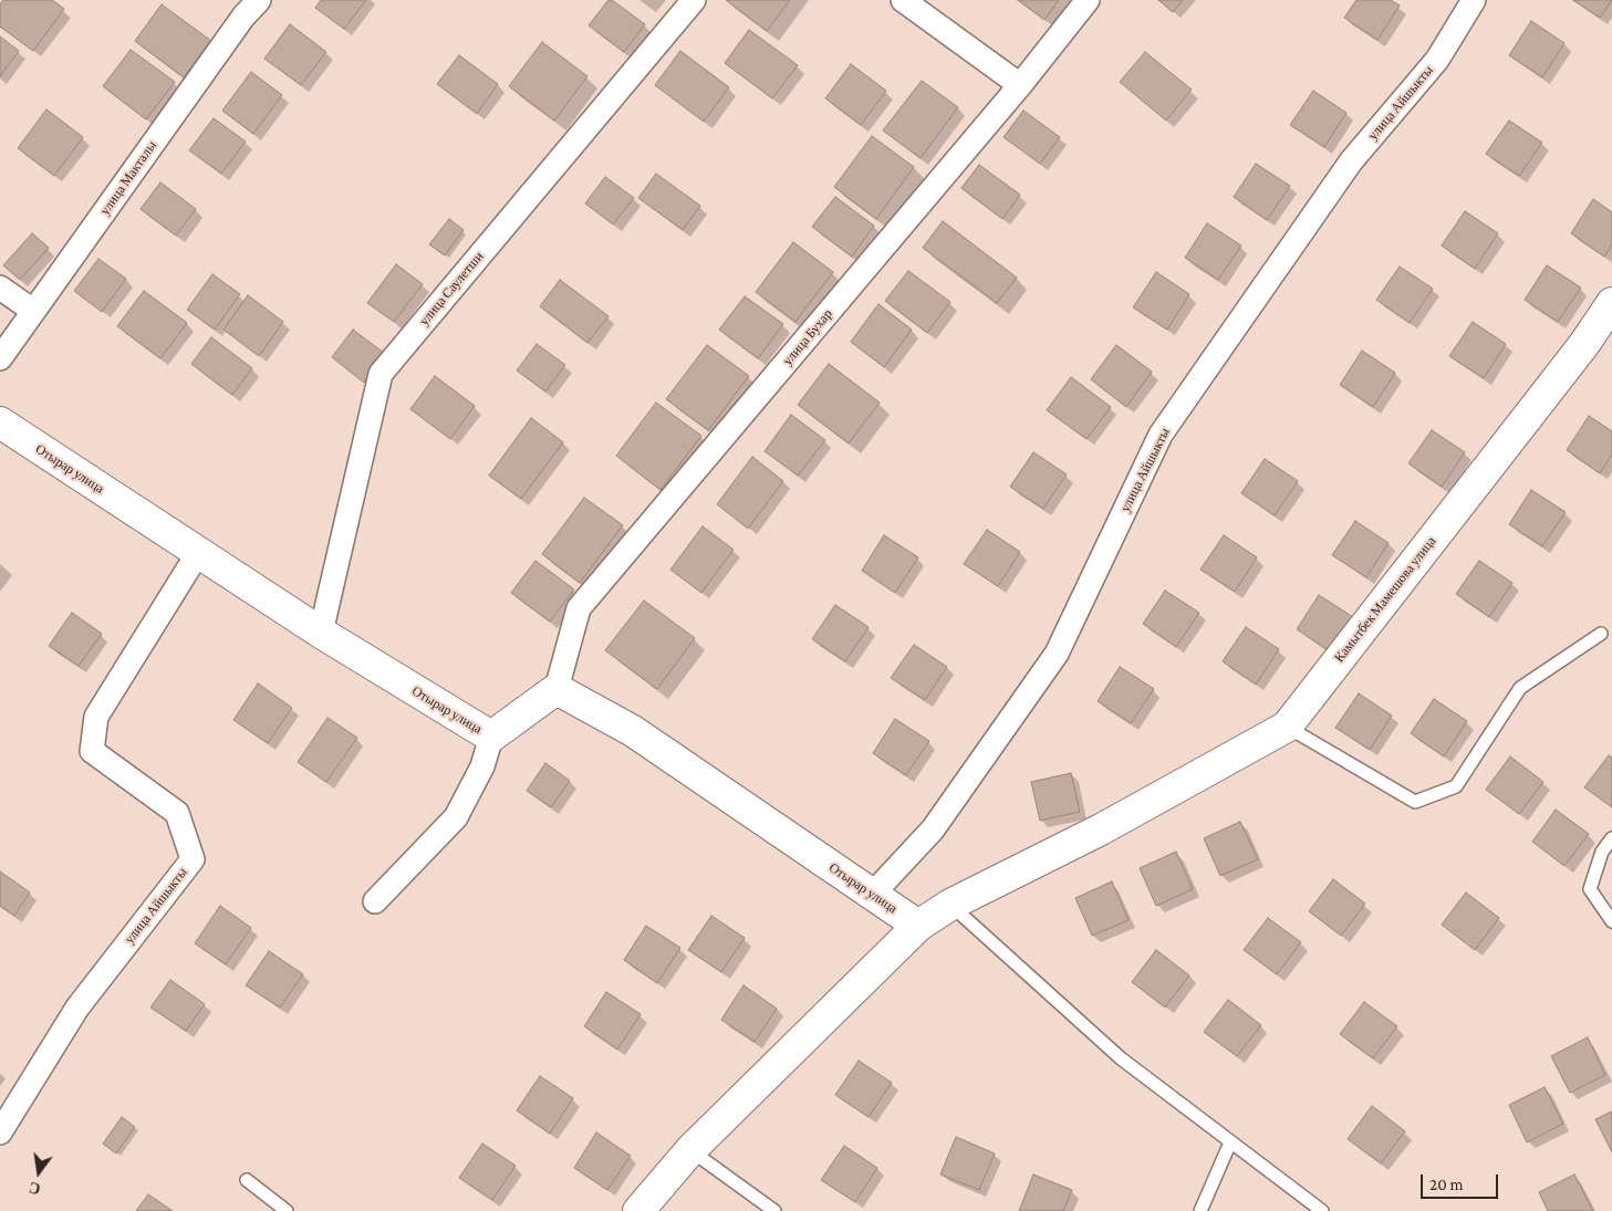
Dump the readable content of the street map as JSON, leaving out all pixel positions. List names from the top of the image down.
{
  "streets": {
    "street": [
      "улица Айшыкты",
      "улица Макталы",
      "улица Саулетши",
      "улица Бухар",
      "Отырар улица",
      "Камытбек Мамешова улица"
    ]
  },
  "crossings": [
    ["улица Айшыкты", "Отырар улица"],
    ["улица Саулетши", "Отырар улица"],
    ["улица Бухар", "Отырар улица"],
    ["Отырар улица", "Камытбек Мамешова улица"]
  ],
  "scale_bar": "20 m",
  "north": "bottom"
}
